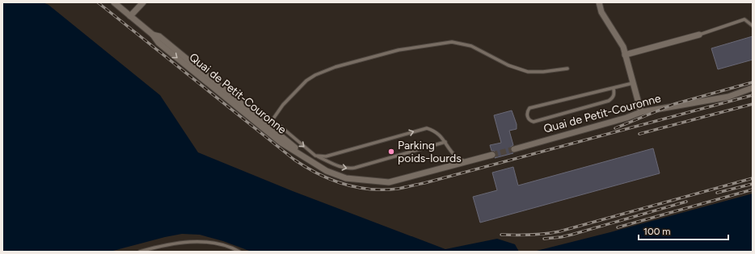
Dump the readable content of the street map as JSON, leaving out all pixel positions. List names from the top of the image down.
{
  "streets": {
    "street": ["Quai de Petit-Couronne"]
  },
  "places": ["Parking poids-lourds"],
  "scale_bar": "100 m"
}
